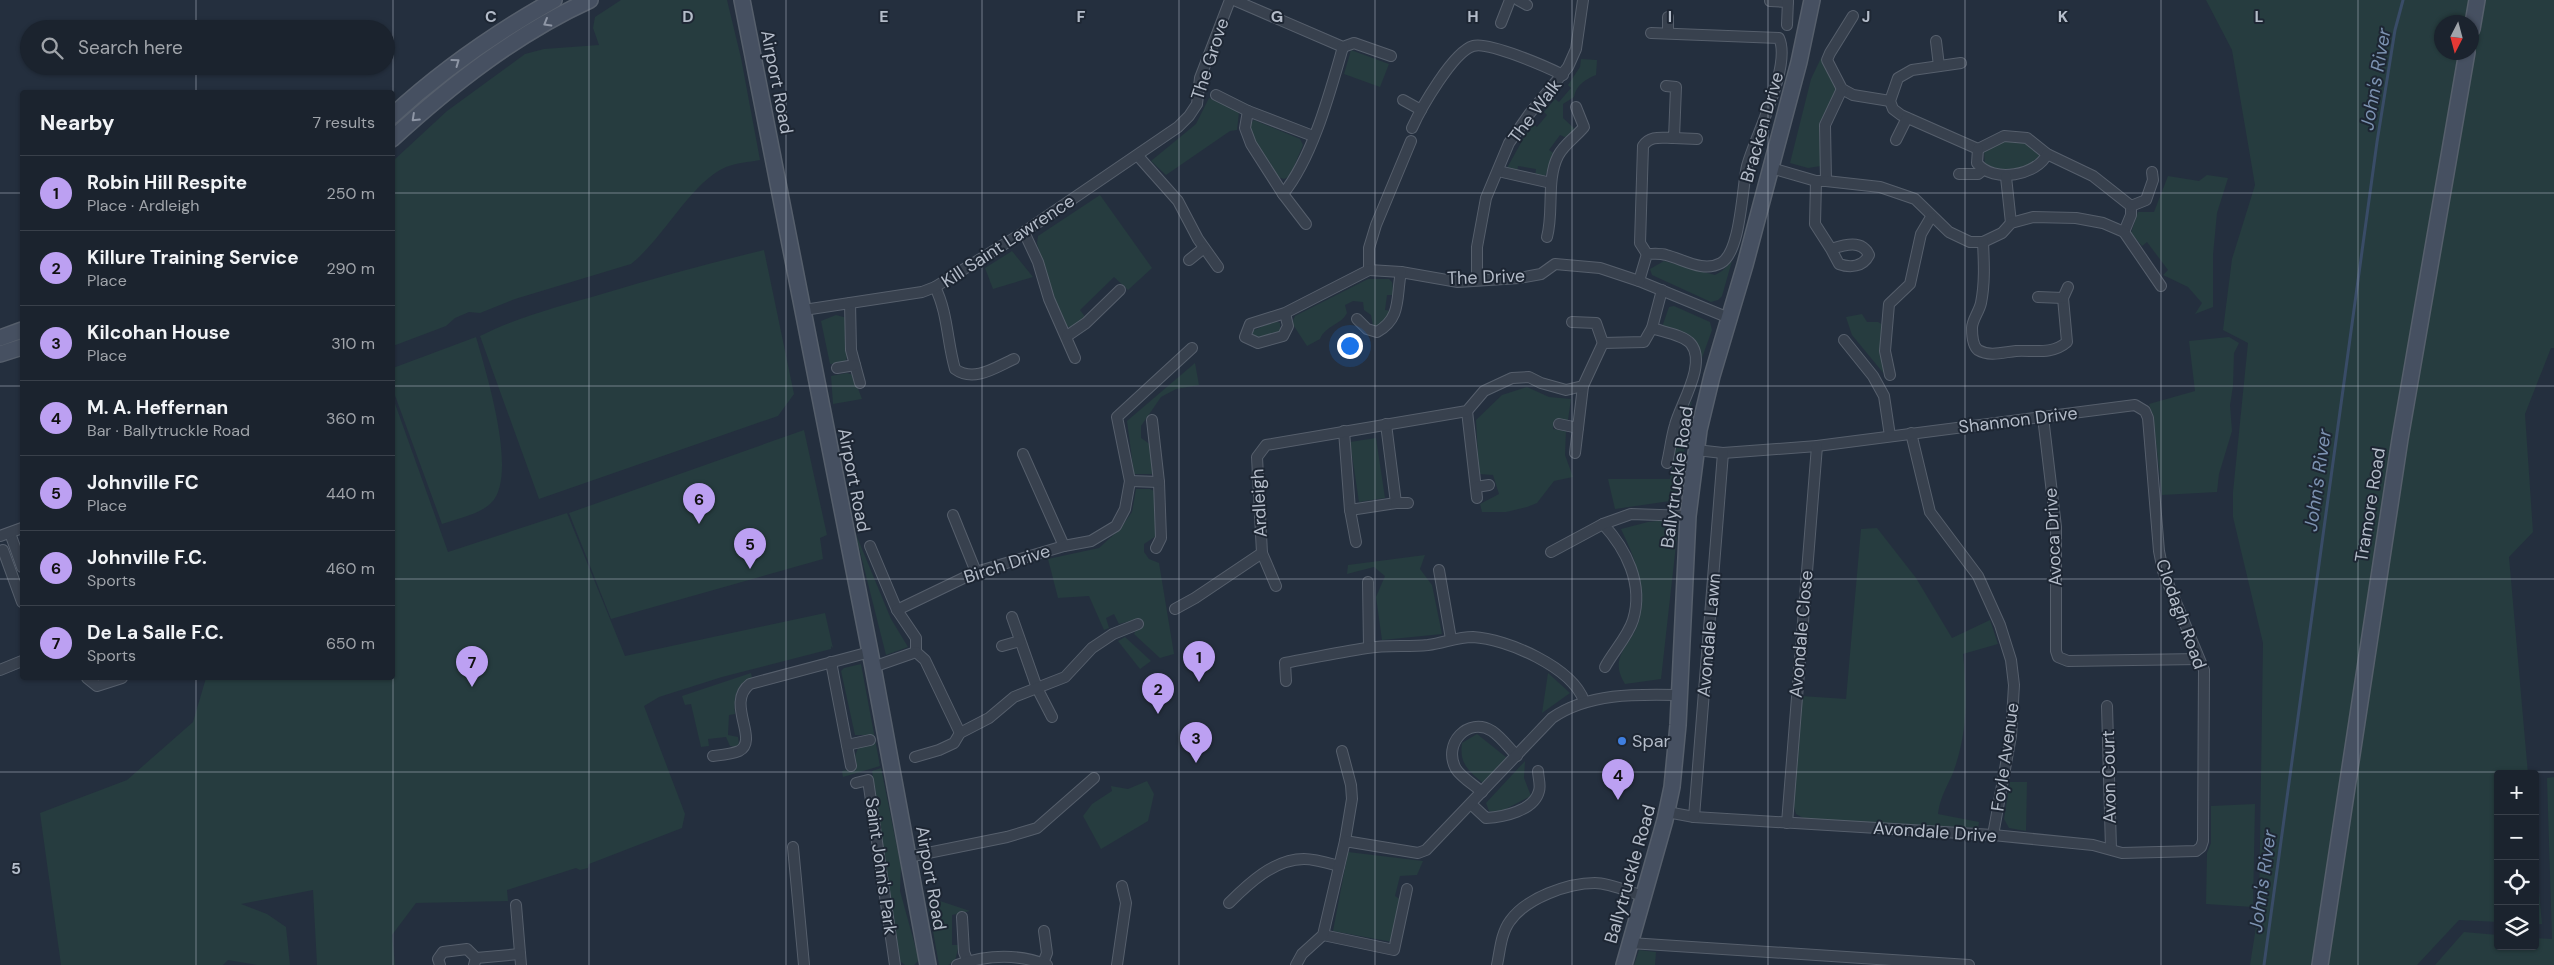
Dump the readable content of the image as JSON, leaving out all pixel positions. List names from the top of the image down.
{
  "streets": {
    "main road": ["Airport Road", "Ballytruckle Road", "Tramore Road"],
    "street": [
      "The Grove",
      "The Walk",
      "Bracken Drive",
      "Kill Saint Lawrence",
      "The Drive",
      "Shannon Drive",
      "Ardleigh",
      "Avoca Drive",
      "Birch Drive",
      "Clodagh Road",
      "Avondale Close",
      "Avondale Lawn",
      "Foyle Avenue",
      "Avon Court",
      "Avondale Drive",
      "Saint John's Park"
    ]
  },
  "crossings": [
    ["The Grove", "Kill Saint Lawrence"],
    ["Airport Road", "Kill Saint Lawrence"],
    ["The Walk", "The Drive"],
    ["The Drive", "Ballytruckle Road"],
    ["Shannon Drive", "Ballytruckle Road"],
    ["Shannon Drive", "Avoca Drive"],
    ["Shannon Drive", "Clodagh Road"],
    ["Shannon Drive", "Avondale Close"],
    ["Shannon Drive", "Avondale Lawn"],
    ["Shannon Drive", "Foyle Avenue"],
    ["Ballytruckle Road", "Avondale Drive"],
    ["Avoca Drive", "Clodagh Road"],
    ["Clodagh Road", "Avondale Drive"],
    ["Avondale Close", "Avondale Drive"],
    ["Avondale Lawn", "Avondale Drive"],
    ["Foyle Avenue", "Avondale Drive"],
    ["Avon Court", "Avondale Drive"]
  ],
  "water": ["John's River"],
  "places": ["Spar"],
  "north": "bottom",
  "page": {
    "search": "Search here",
    "heading": ["Nearby", "7 results"],
    "list": [
      {
        "mark": "1",
        "name": "Robin Hill Respite",
        "note": "Place · Ardleigh",
        "value": "250 m"
      },
      {
        "mark": "2",
        "name": "Killure Training Service",
        "note": "Place",
        "value": "290 m"
      },
      {
        "mark": "3",
        "name": "Kilcohan House",
        "note": "Place",
        "value": "310 m"
      },
      {
        "mark": "4",
        "name": "M. A. Heffernan",
        "note": "Bar · Ballytruckle Road",
        "value": "360 m"
      },
      {
        "mark": "5",
        "name": "Johnville FC",
        "note": "Place",
        "value": "440 m"
      },
      {
        "mark": "6",
        "name": "Johnville F.C.",
        "note": "Sports",
        "value": "460 m"
      },
      {
        "mark": "7",
        "name": "De La Salle F.C.",
        "note": "Sports",
        "value": "650 m"
      }
    ],
    "pins": [
      "6",
      "5",
      "1",
      "7",
      "2",
      "3",
      "4"
    ],
    "map_buttons": ["+", "−"]
  },
  "grid": {
    "columns": [
      "C",
      "D",
      "E",
      "F",
      "G",
      "H",
      "I",
      "J",
      "K",
      "L"
    ],
    "rows": ["5"]
  }
}
